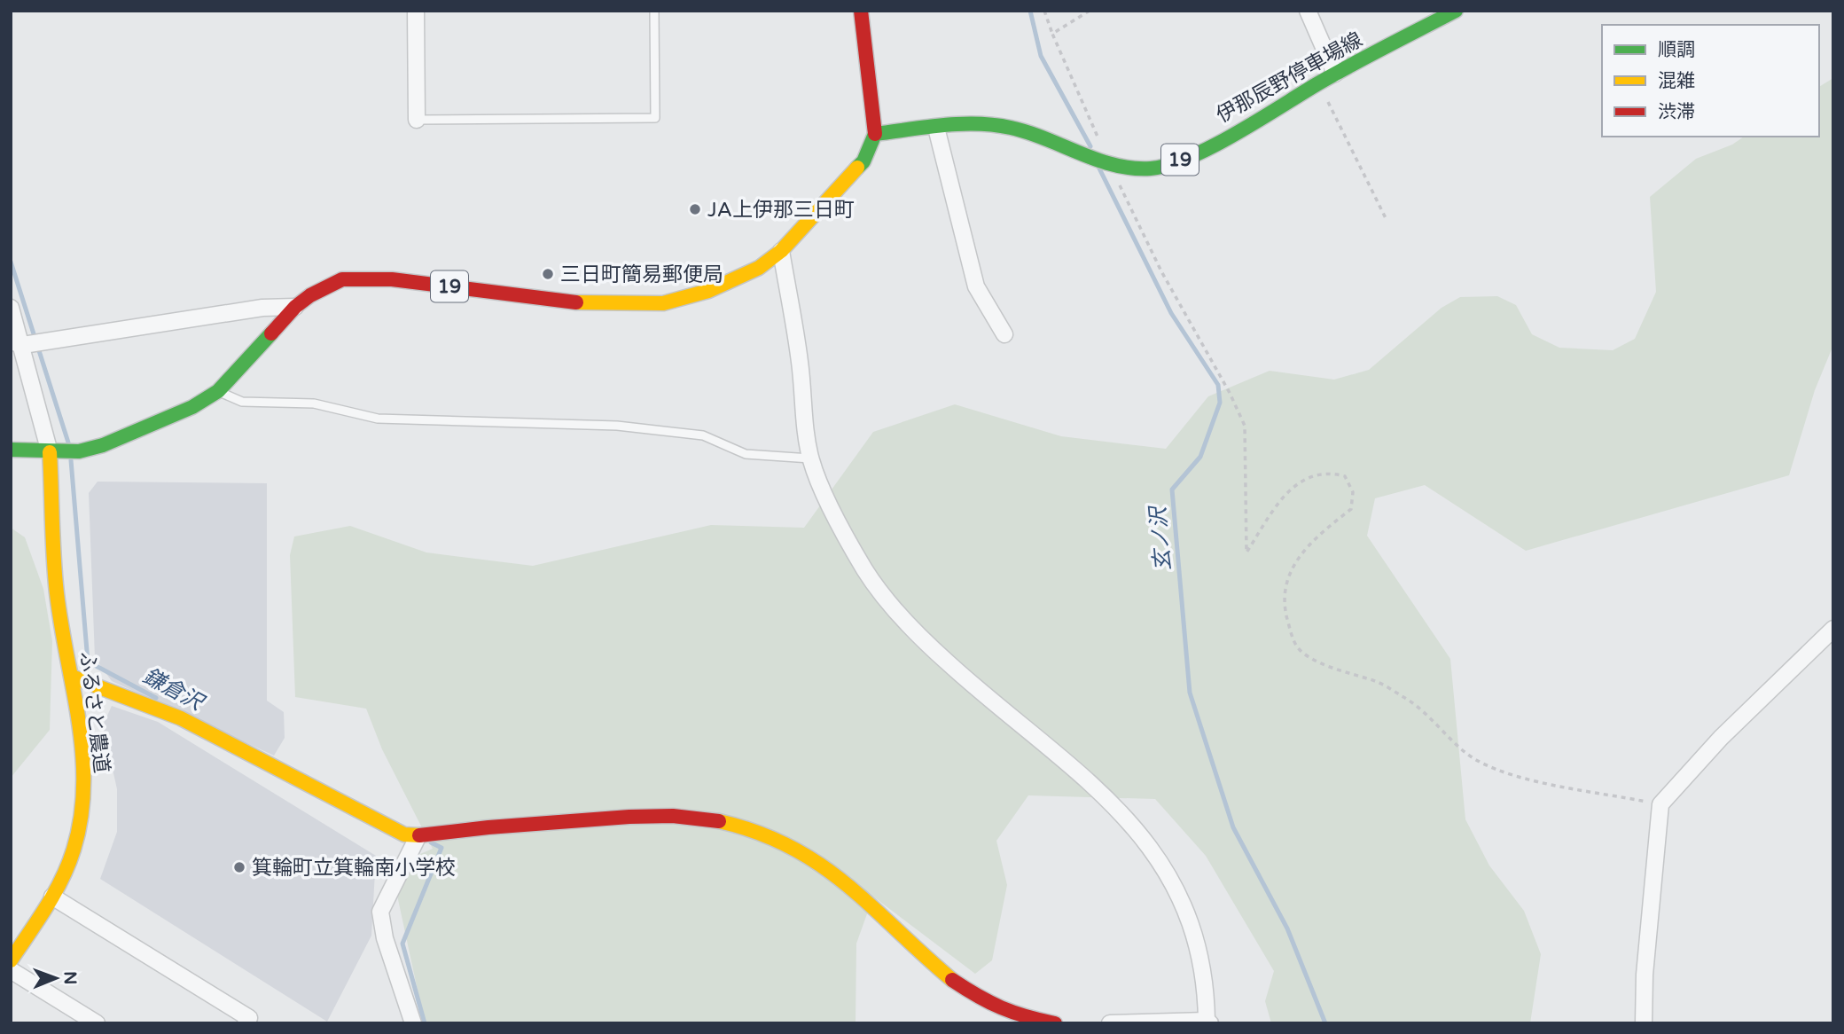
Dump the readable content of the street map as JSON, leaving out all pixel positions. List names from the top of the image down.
{
  "streets": {
    "street": ["伊那辰野停車場線", "19", "ふるさと農道"]
  },
  "crossings": [
    ["伊那辰野停車場線", "19"],
    ["19", "ふるさと農道"]
  ],
  "water": ["玄ノ沢", "鎌倉沢"],
  "places": ["JA上伊那三日町", "三日町簡易郵便局", "箕輪町立箕輪南小学校"],
  "legend": ["順調", "混雑", "渋滞"],
  "north": "right"
}
